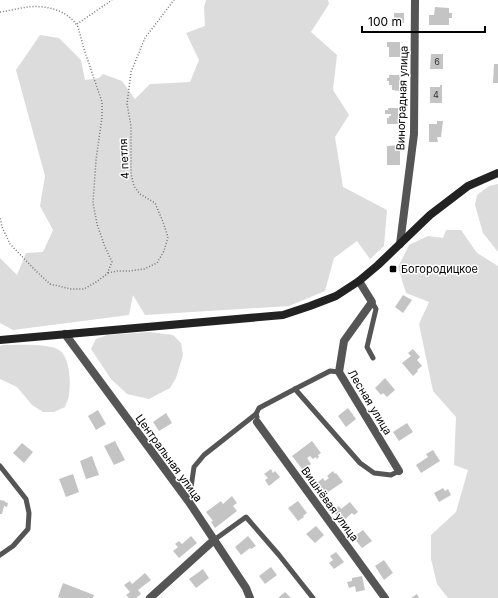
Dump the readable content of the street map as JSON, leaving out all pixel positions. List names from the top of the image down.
{
  "streets": {
    "street": [
      "Виноградная улица",
      "Лесная улица",
      "Центральная улица",
      "Вишнёвая улица"
    ],
    "path": ["4 петля"]
  },
  "places": {
    "transit": ["Богородицкое"]
  },
  "house_numbers": ["6", "4"],
  "scale_bar": "100 m"
}
